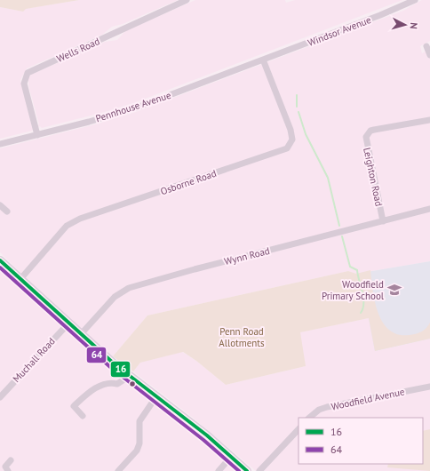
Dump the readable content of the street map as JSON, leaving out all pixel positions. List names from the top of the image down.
{
  "streets": {
    "street": [
      "Windsor Avenue",
      "Wells Road",
      "Pennhouse Avenue",
      "Leighton Road",
      "Osborne Road",
      "Wynn Road",
      "Muchall Road",
      "Woodfield Avenue"
    ]
  },
  "crossings": [
    ["Windsor Avenue", "Pennhouse Avenue"],
    ["Windsor Avenue", "Osborne Road"],
    ["Wells Road", "Pennhouse Avenue"],
    ["Pennhouse Avenue", "Osborne Road"],
    ["Leighton Road", "Wynn Road"]
  ],
  "parks": ["Penn Road Allotments"],
  "places": {
    "school or university": ["Woodfield Primary School"]
  },
  "lines": ["transit line 16", "transit line 64"],
  "legend": ["16", "64"],
  "north": "right"
}
